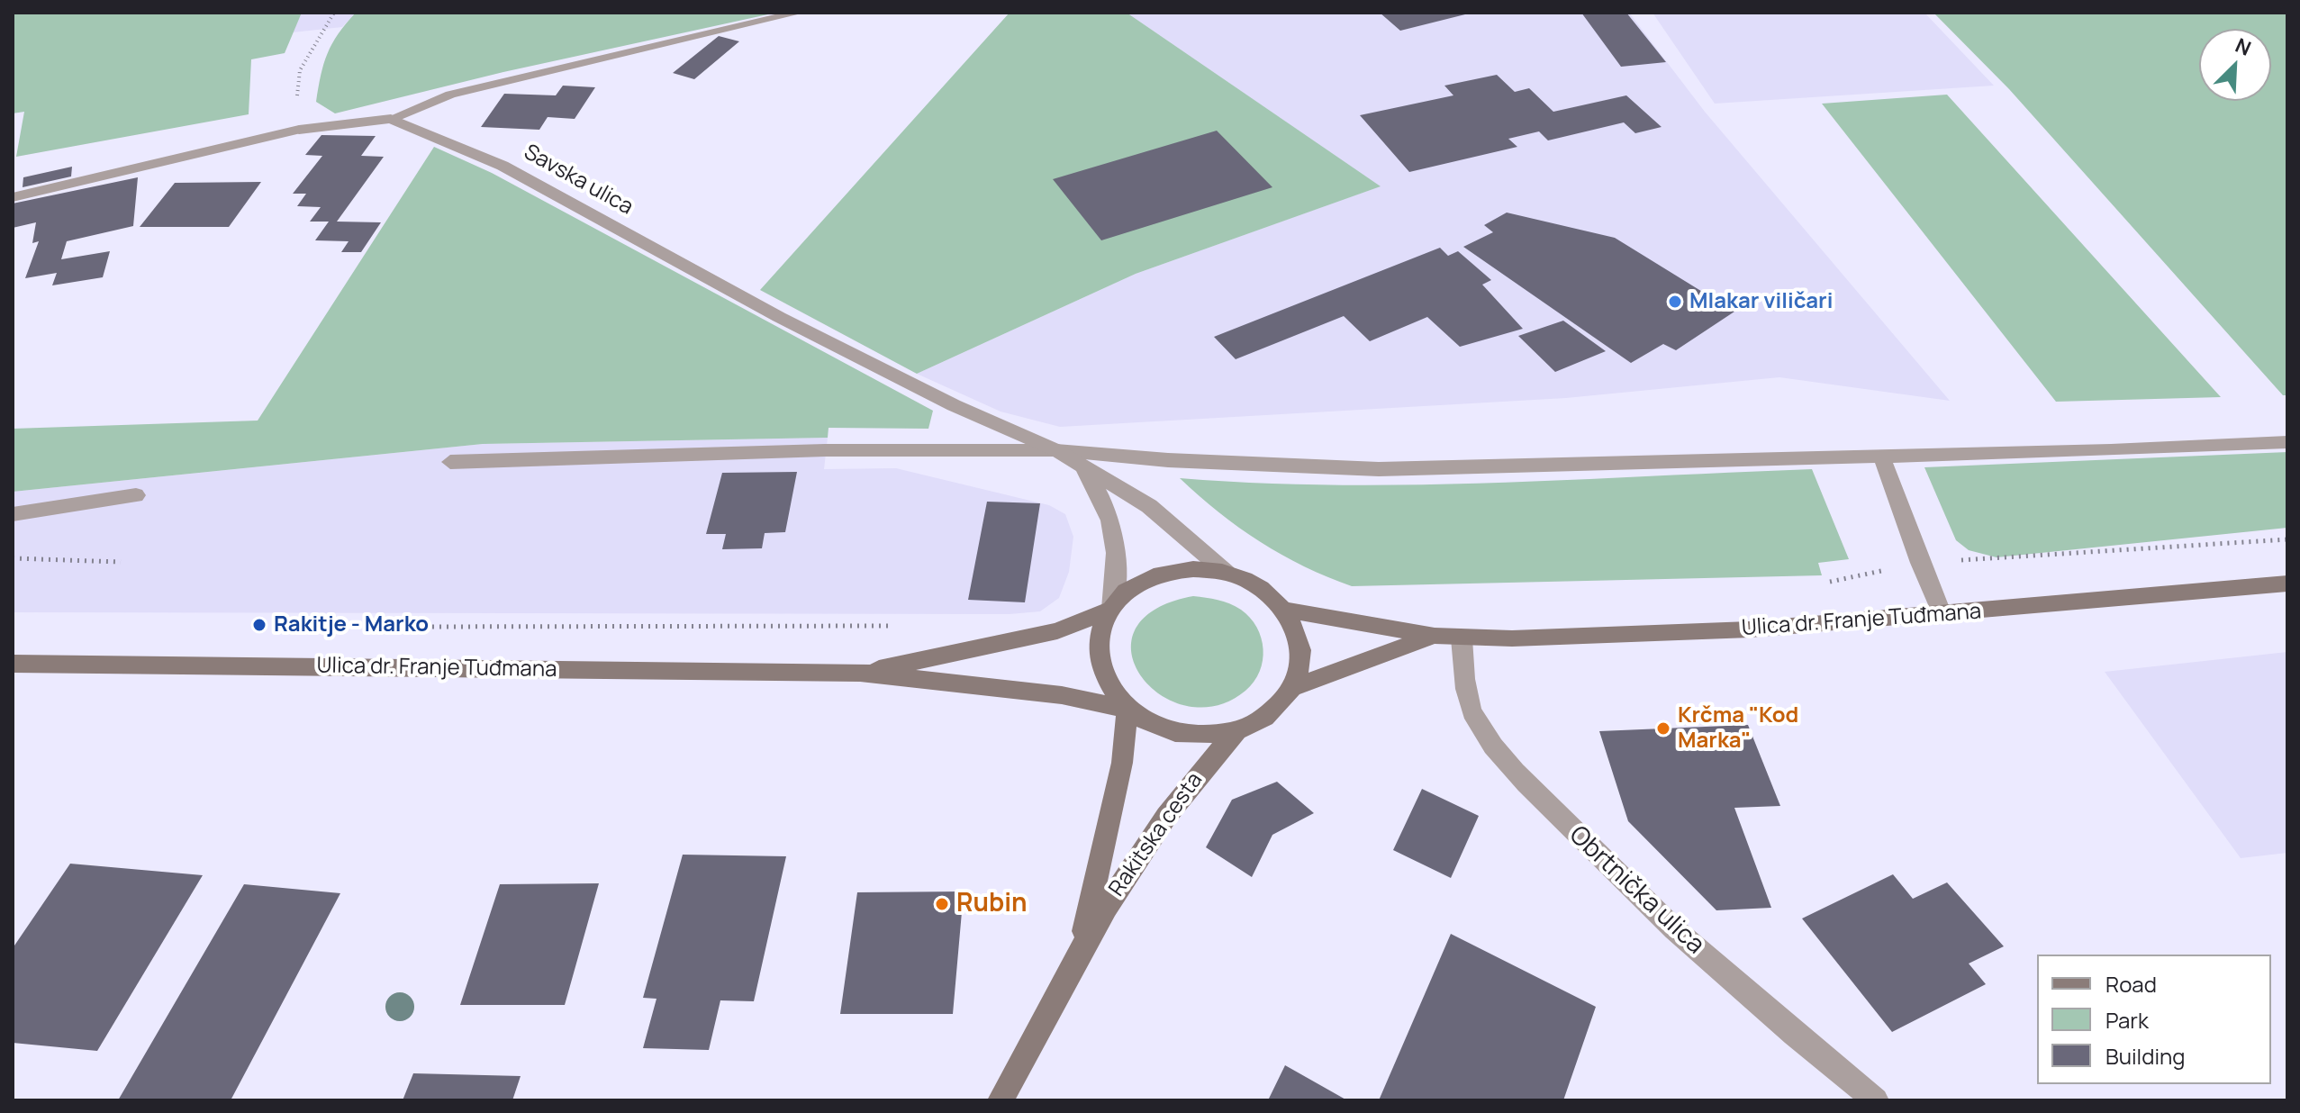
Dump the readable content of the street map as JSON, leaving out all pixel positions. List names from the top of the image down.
{
  "streets": {
    "main road": ["Ulica dr. Franje Tuđmana", "Rakitska cesta"],
    "street": ["Savska ulica", "Obrtnička ulica"]
  },
  "crossings": [
    ["Savska ulica", "Ulica dr. Franje Tuđmana"],
    ["Savska ulica", "Rakitska cesta"],
    ["Ulica dr. Franje Tuđmana", "Rakitska cesta"],
    ["Ulica dr. Franje Tuđmana", "Obrtnička ulica"]
  ],
  "places": [
    "Mlakar viličari",
    "Rakitje - Marko",
    "Krčma \"Kod Marka\"",
    "Rubin"
  ],
  "legend": ["Road", "Park", "Building"],
  "north": "top right"
}
